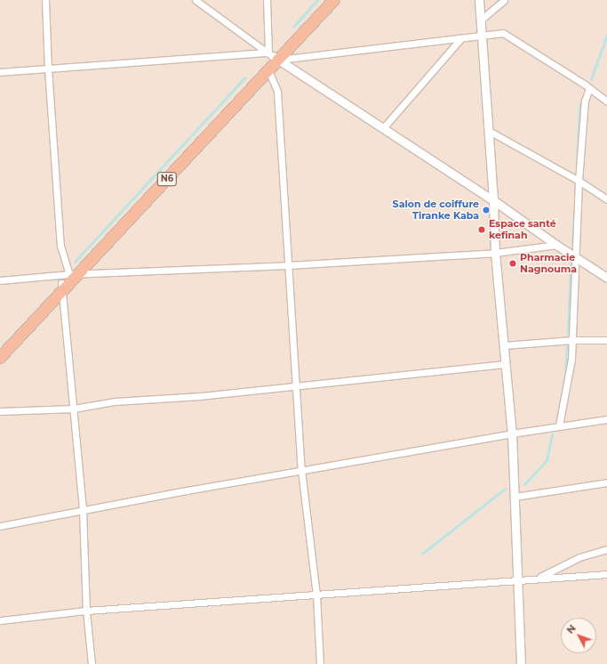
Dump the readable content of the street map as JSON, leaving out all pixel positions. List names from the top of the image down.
{
  "streets": {
    "highway": ["N6"]
  },
  "places": ["Salon de coiffure Tiranke Kaba", "Espace santé kefinah", "Pharmacie Nagnouma"],
  "north": "top left"
}
